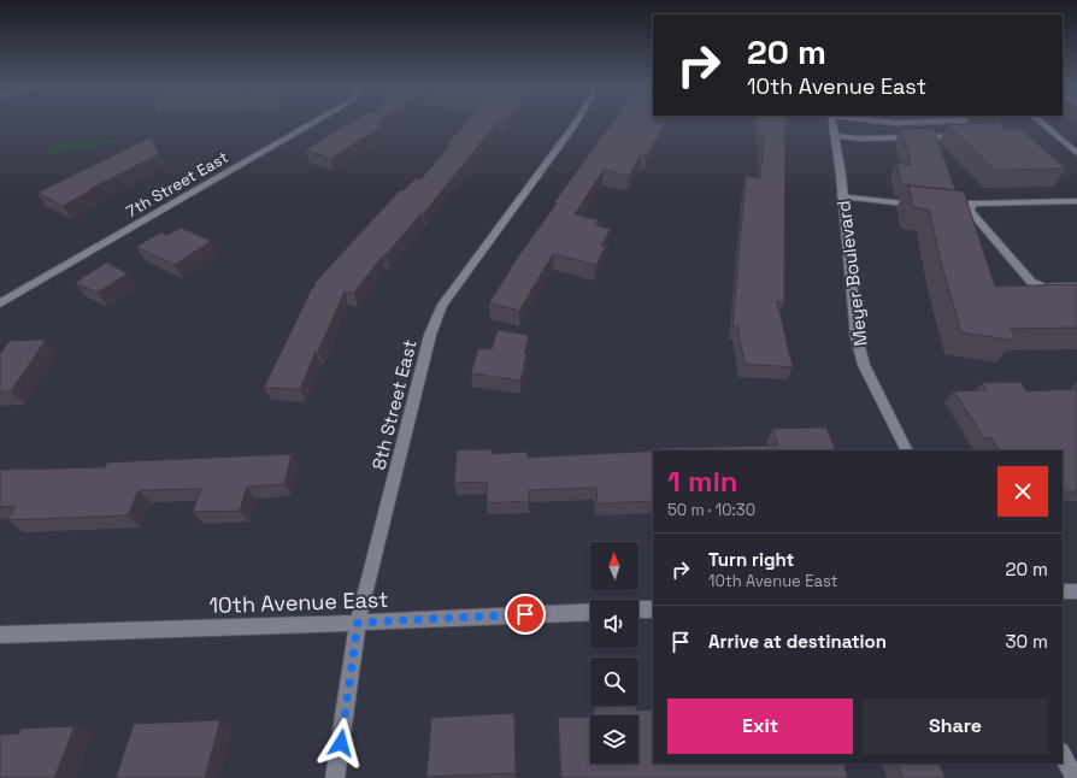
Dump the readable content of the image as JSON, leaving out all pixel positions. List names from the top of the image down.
{
  "streets": {
    "street": [
      "7th Street East",
      "Meyer Boulevard",
      "8th Street East",
      "10th Avenue East"
    ]
  },
  "crossings": [
    ["8th Street East", "10th Avenue East"]
  ],
  "north": "top",
  "page": {
    "turn": ["20 m", "10th Avenue East"],
    "heading": ["1 min", "50 m · 10:30"],
    "list": [
      {
        "name": "Turn right",
        "note": "10th Avenue East",
        "value": "20 m"
      },
      {
        "name": "Arrive at destination",
        "value": "30 m"
      }
    ],
    "buttons": ["Exit", "Share"]
  }
}
